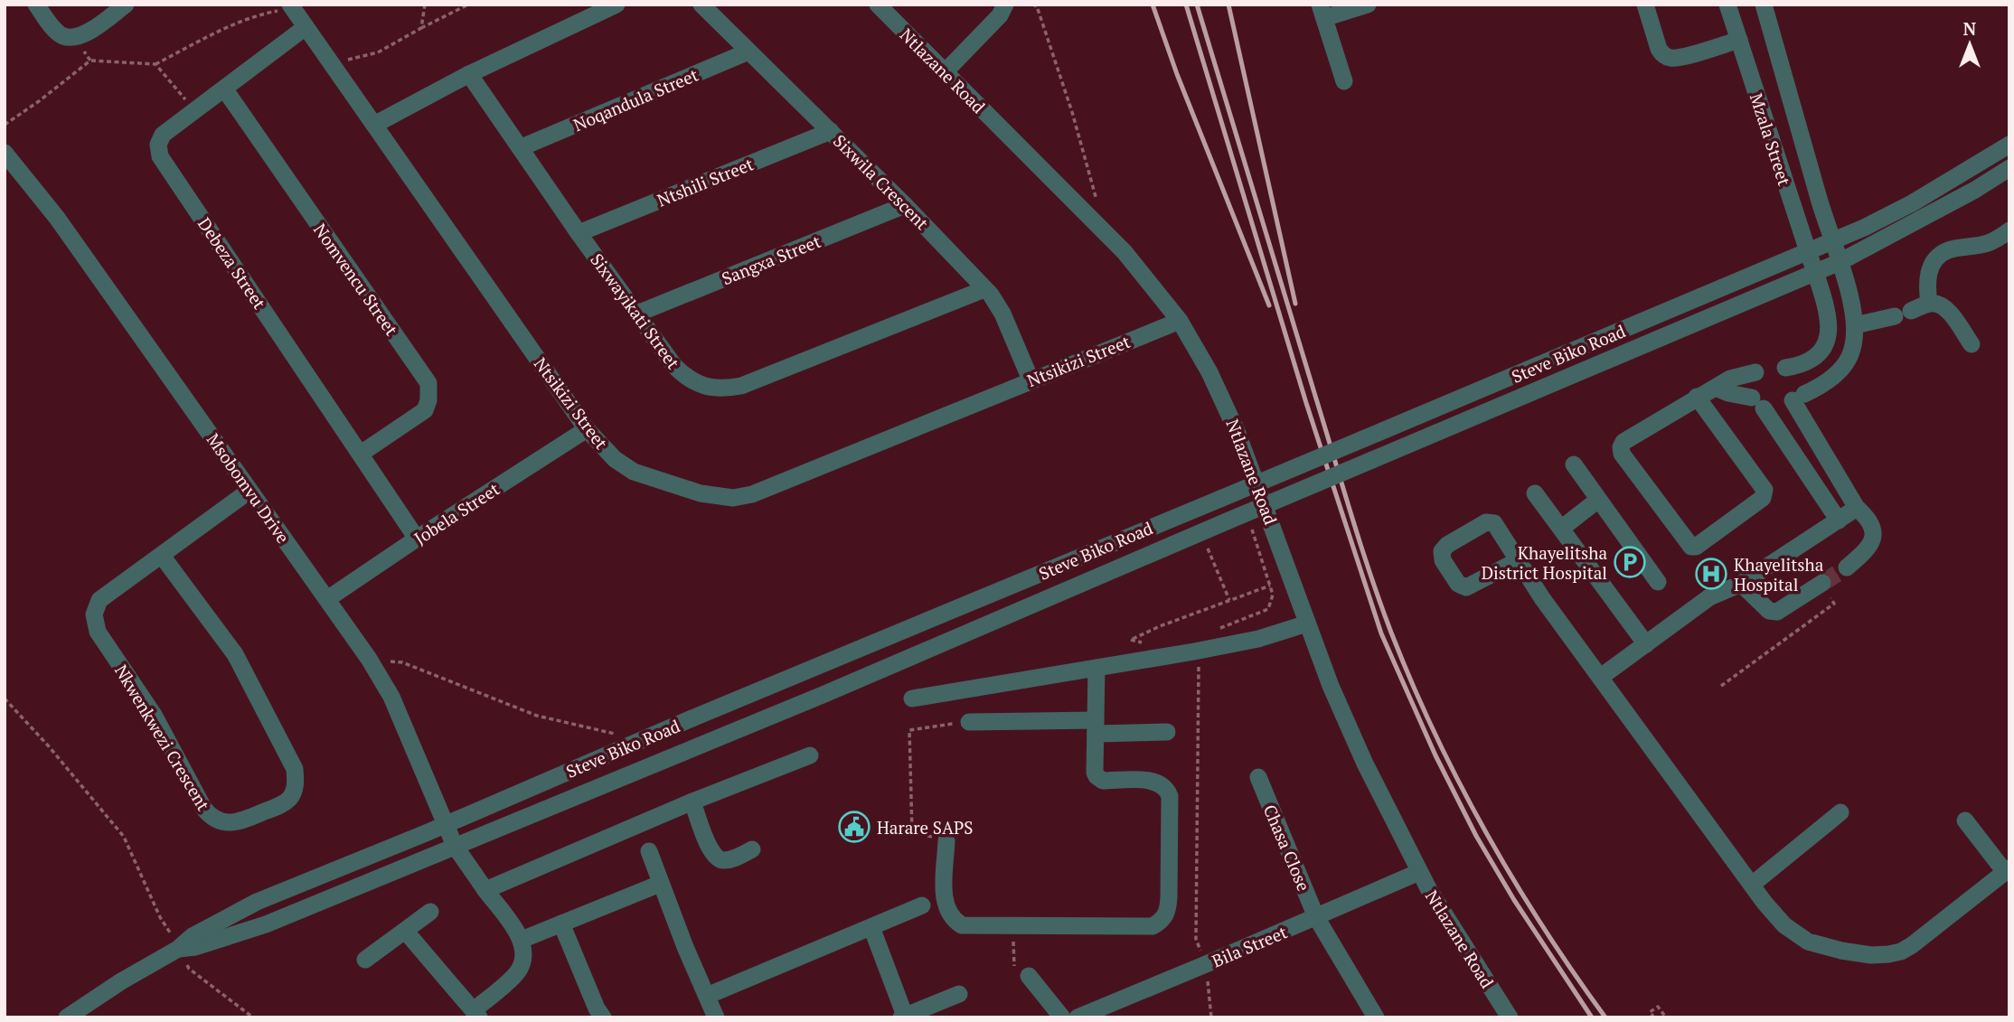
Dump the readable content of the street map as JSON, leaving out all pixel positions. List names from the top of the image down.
{
  "streets": {
    "street": [
      "Ntlazane Road",
      "Noqandula Street",
      "Mzala Street",
      "Ntshili Street",
      "Sixwila Crescent",
      "Sangxa Street",
      "Debeza Street",
      "Nomvencu Street",
      "Sixwayikati Street",
      "Steve Biko Road",
      "Ntsikizi Street",
      "Msobomvu Drive",
      "Jobela Street",
      "Nkwenkwezi Crescent",
      "Chasa Close",
      "Bila Street"
    ]
  },
  "crossings": [
    ["Ntlazane Road", "Ntsikizi Street"],
    ["Ntlazane Road", "Bila Street"],
    ["Noqandula Street", "Sixwila Crescent"],
    ["Noqandula Street", "Sixwayikati Street"],
    ["Mzala Street", "Steve Biko Road"],
    ["Ntshili Street", "Sixwila Crescent"],
    ["Ntshili Street", "Sixwayikati Street"],
    ["Sixwila Crescent", "Sangxa Street"],
    ["Sixwila Crescent", "Sixwayikati Street"],
    ["Sixwila Crescent", "Ntsikizi Street"],
    ["Sangxa Street", "Sixwayikati Street"],
    ["Debeza Street", "Nomvencu Street"],
    ["Debeza Street", "Ntsikizi Street"],
    ["Debeza Street", "Jobela Street"],
    ["Steve Biko Road", "Msobomvu Drive"],
    ["Ntsikizi Street", "Jobela Street"],
    ["Msobomvu Drive", "Jobela Street"],
    ["Msobomvu Drive", "Nkwenkwezi Crescent"],
    ["Chasa Close", "Bila Street"]
  ],
  "places": {
    "parking": ["Khayelitsha District Hospital"],
    "hospital": ["Khayelitsha Hospital"],
    "public building": ["Harare SAPS"]
  },
  "north": "top"
}
